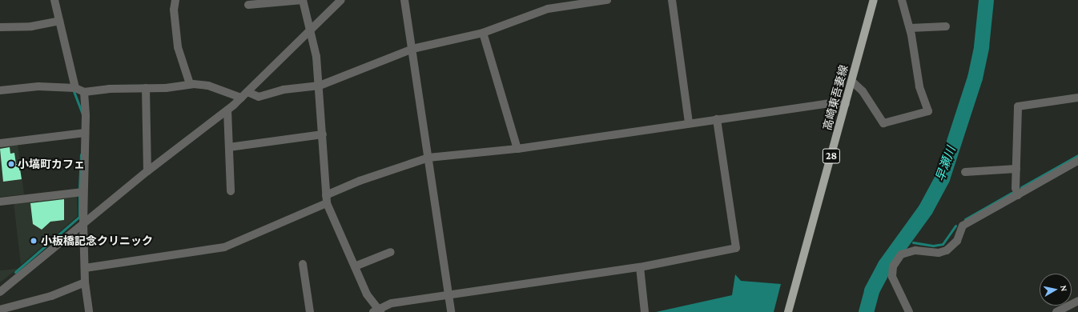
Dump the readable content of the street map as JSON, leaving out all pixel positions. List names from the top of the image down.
{
  "streets": {
    "main road": ["高崎東吾妻線", "28"]
  },
  "water": ["早瀬川"],
  "places": ["小塙町カフェ", "小板橋記念クリニック"],
  "north": "right"
}
